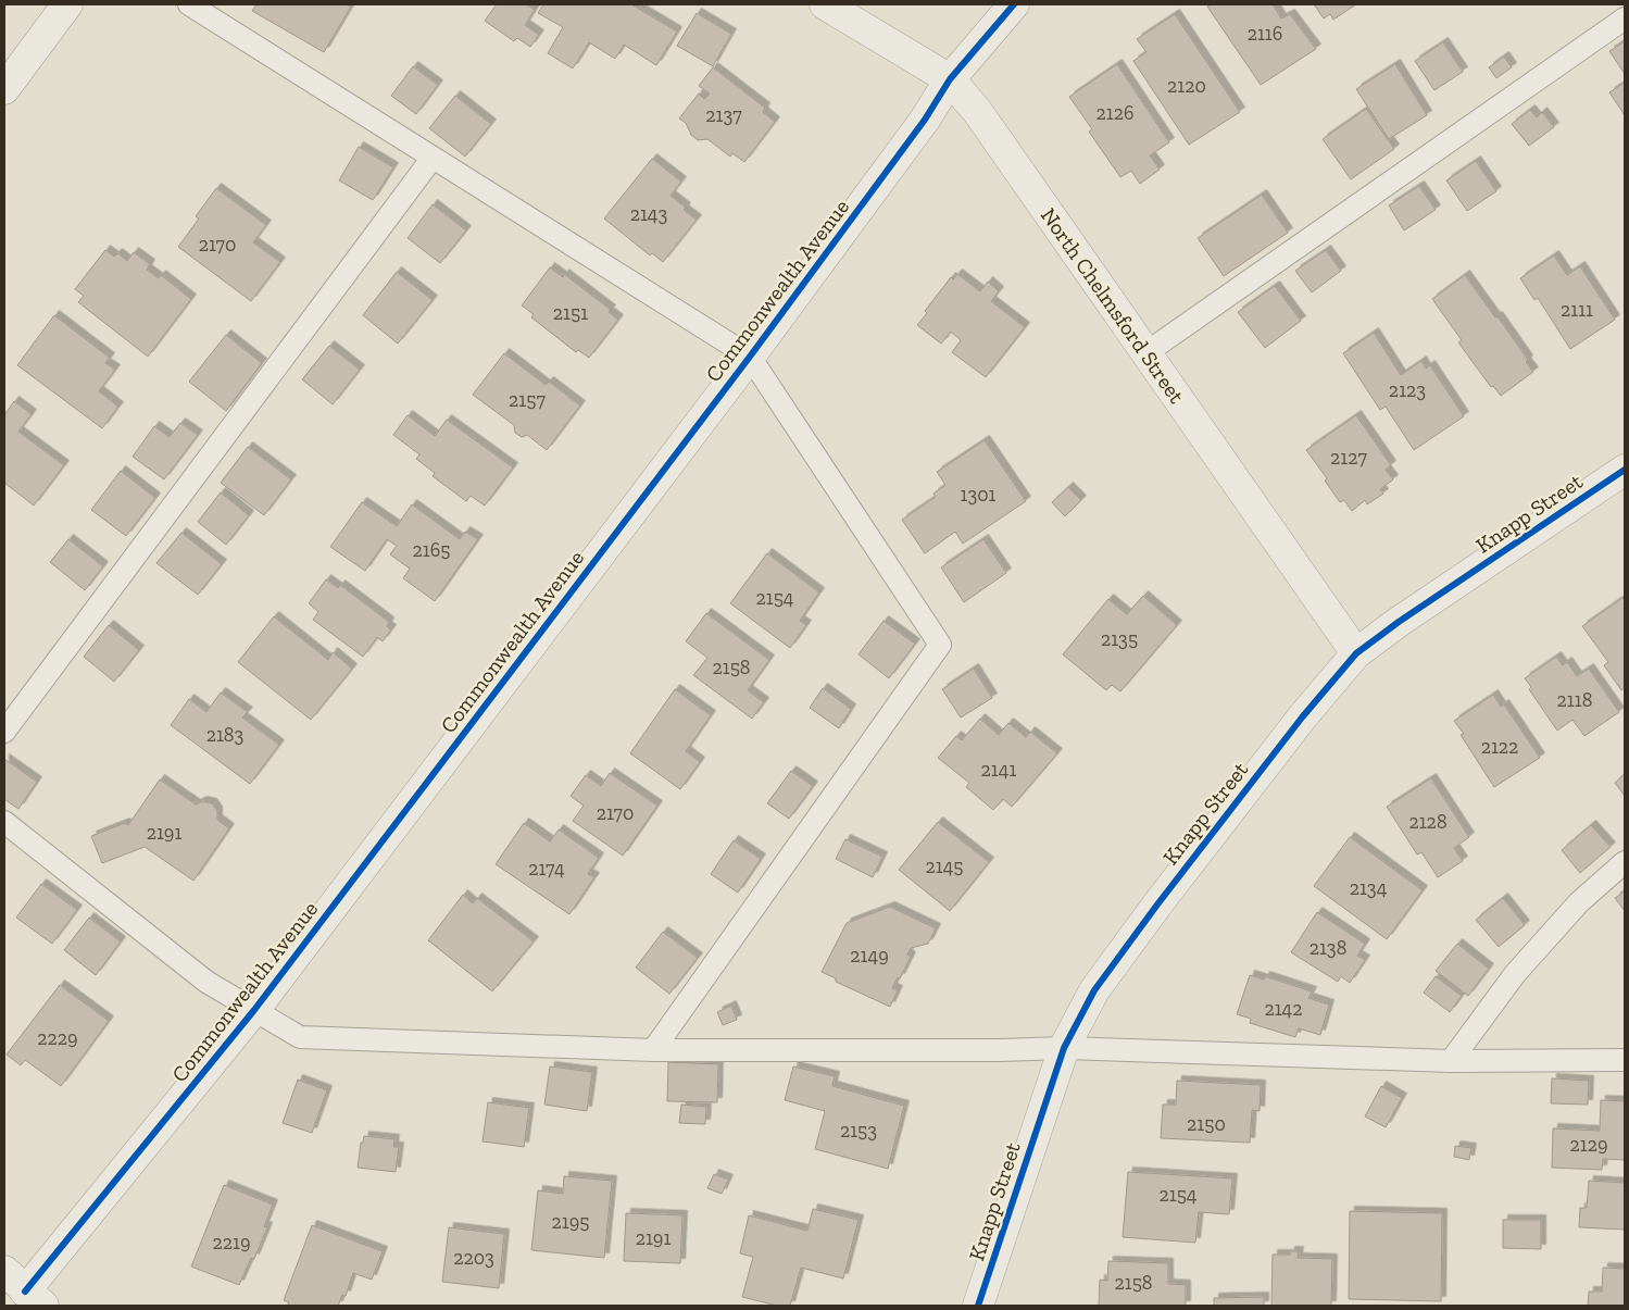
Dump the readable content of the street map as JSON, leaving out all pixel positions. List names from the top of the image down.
{
  "streets": {
    "street": ["Commonwealth Avenue", "North Chelmsford Street", "Knapp Street"]
  },
  "crossings": [
    ["Commonwealth Avenue", "North Chelmsford Street"],
    ["North Chelmsford Street", "Knapp Street"]
  ],
  "house_numbers": [
    "2116",
    "2120",
    "2126",
    "2137",
    "2143",
    "2170",
    "2111",
    "2151",
    "2123",
    "2157",
    "2127",
    "1301",
    "2165",
    "2154",
    "2135",
    "2158",
    "2118",
    "2183",
    "2122",
    "2141",
    "2170",
    "2128",
    "2191",
    "2145",
    "2174",
    "2134",
    "2138",
    "2149",
    "2142",
    "2229",
    "2150",
    "2153",
    "2129",
    "2154",
    "2195",
    "2191",
    "2219",
    "2203",
    "2158"
  ]
}
